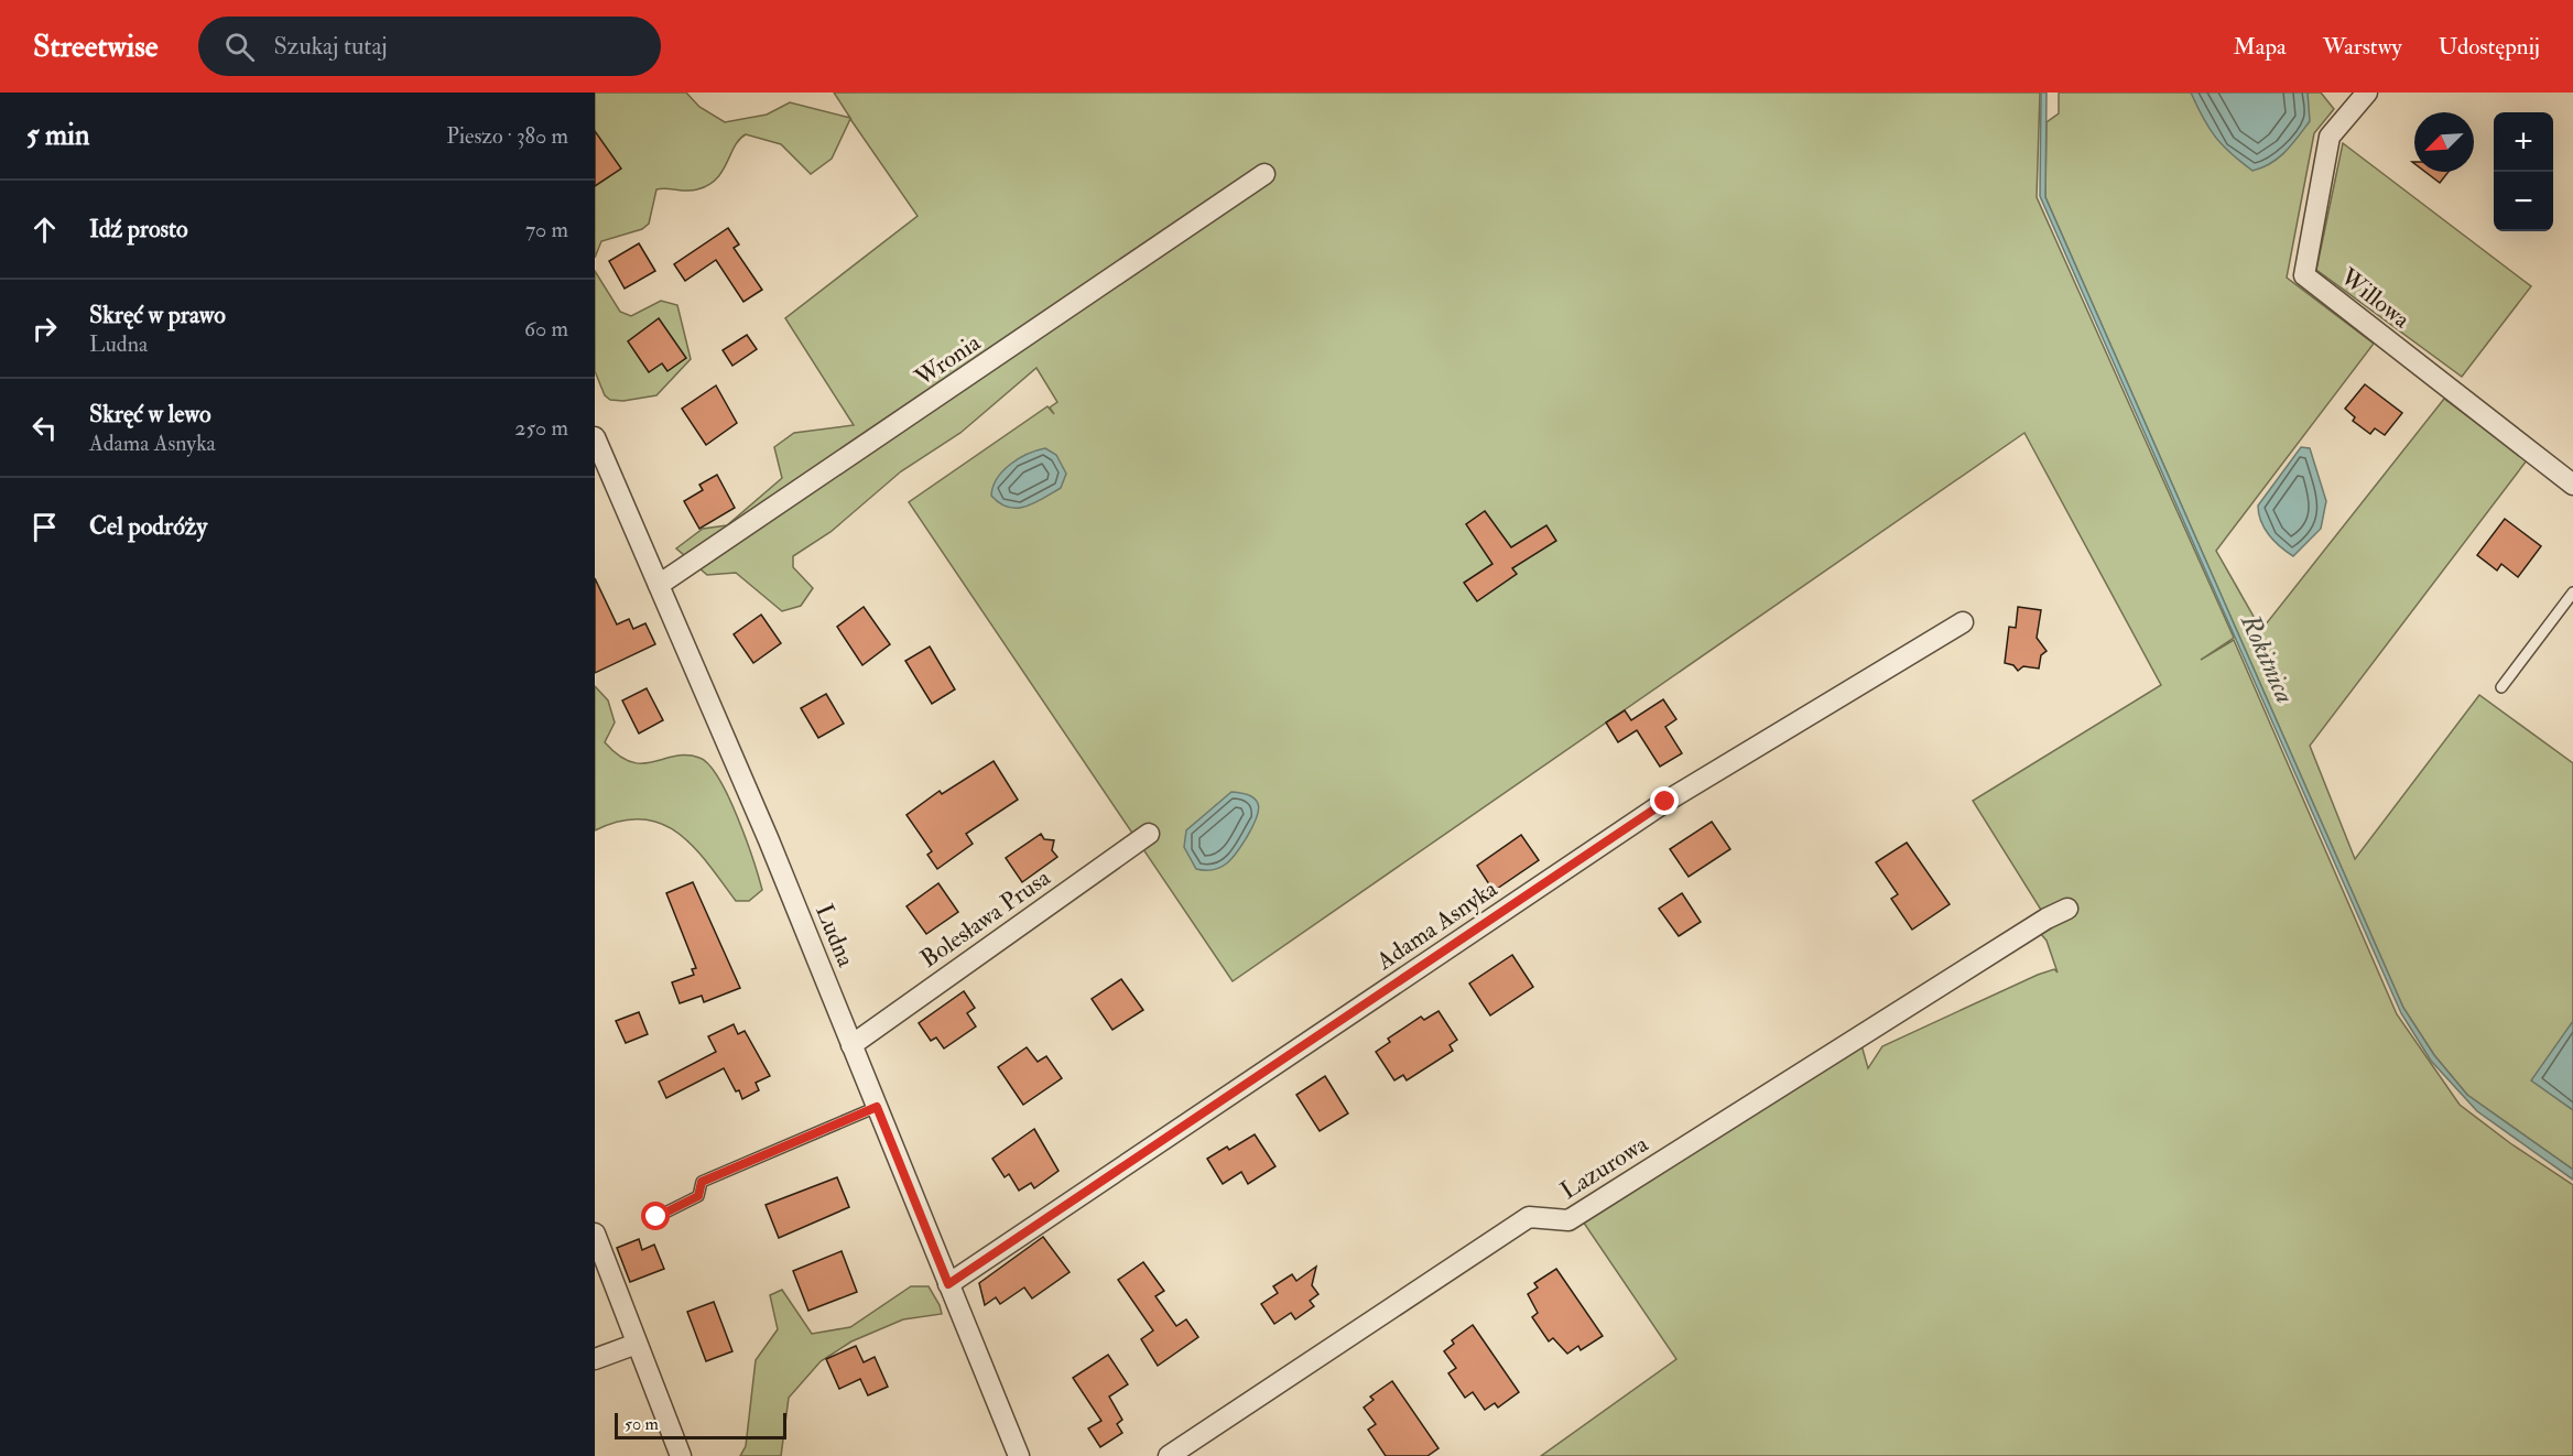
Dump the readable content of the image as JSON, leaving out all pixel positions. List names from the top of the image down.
{
  "streets": {
    "street": [
      "Willowa",
      "Wronia",
      "Bolesława Prusa",
      "Adama Asnyka",
      "Ludna",
      "Lazurowa"
    ]
  },
  "crossings": [
    ["Wronia", "Ludna"],
    ["Bolesława Prusa", "Ludna"],
    ["Adama Asnyka", "Ludna"]
  ],
  "water": ["Rokitnica"],
  "scale_bar": "50 m",
  "north": "bottom left",
  "page": {
    "header": "Streetwise",
    "search": "Szukaj tutaj",
    "nav": ["Mapa", "Warstwy", "Udostępnij"],
    "heading": ["5 min", "Pieszo · 380 m"],
    "map_buttons": ["+", "−"],
    "list": [
      ["Idź prosto", "70 m"],
      ["Skręć w prawo", "Ludna", "60 m"],
      ["Skręć w lewo", "Adama Asnyka", "250 m"],
      "Cel podróży"
    ],
    "scale": "50 m"
  }
}
